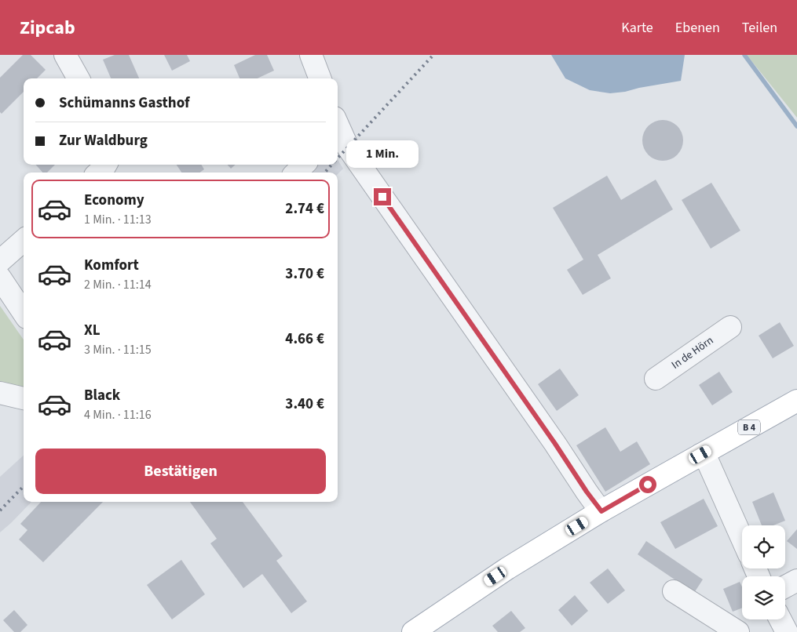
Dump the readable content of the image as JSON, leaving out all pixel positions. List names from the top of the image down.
{
  "streets": {
    "main road": ["B 4"],
    "street": ["In de Hörn"]
  },
  "page": {
    "header": "Zipcab",
    "nav": ["Karte", "Ebenen", "Teilen"],
    "banner": ["Schümanns Gasthof", "Zur Waldburg"],
    "bubble": "1 Min.",
    "list": [
      {
        "name": "Economy",
        "note": "1 Min. · 11:13",
        "value": "2.74 €"
      },
      {
        "name": "Komfort",
        "note": "2 Min. · 11:14",
        "value": "3.70 €"
      },
      {
        "name": "XL",
        "note": "3 Min. · 11:15",
        "value": "4.66 €"
      },
      {
        "name": "Black",
        "note": "4 Min. · 11:16",
        "value": "3.40 €"
      }
    ],
    "buttons": "Bestätigen"
  }
}
